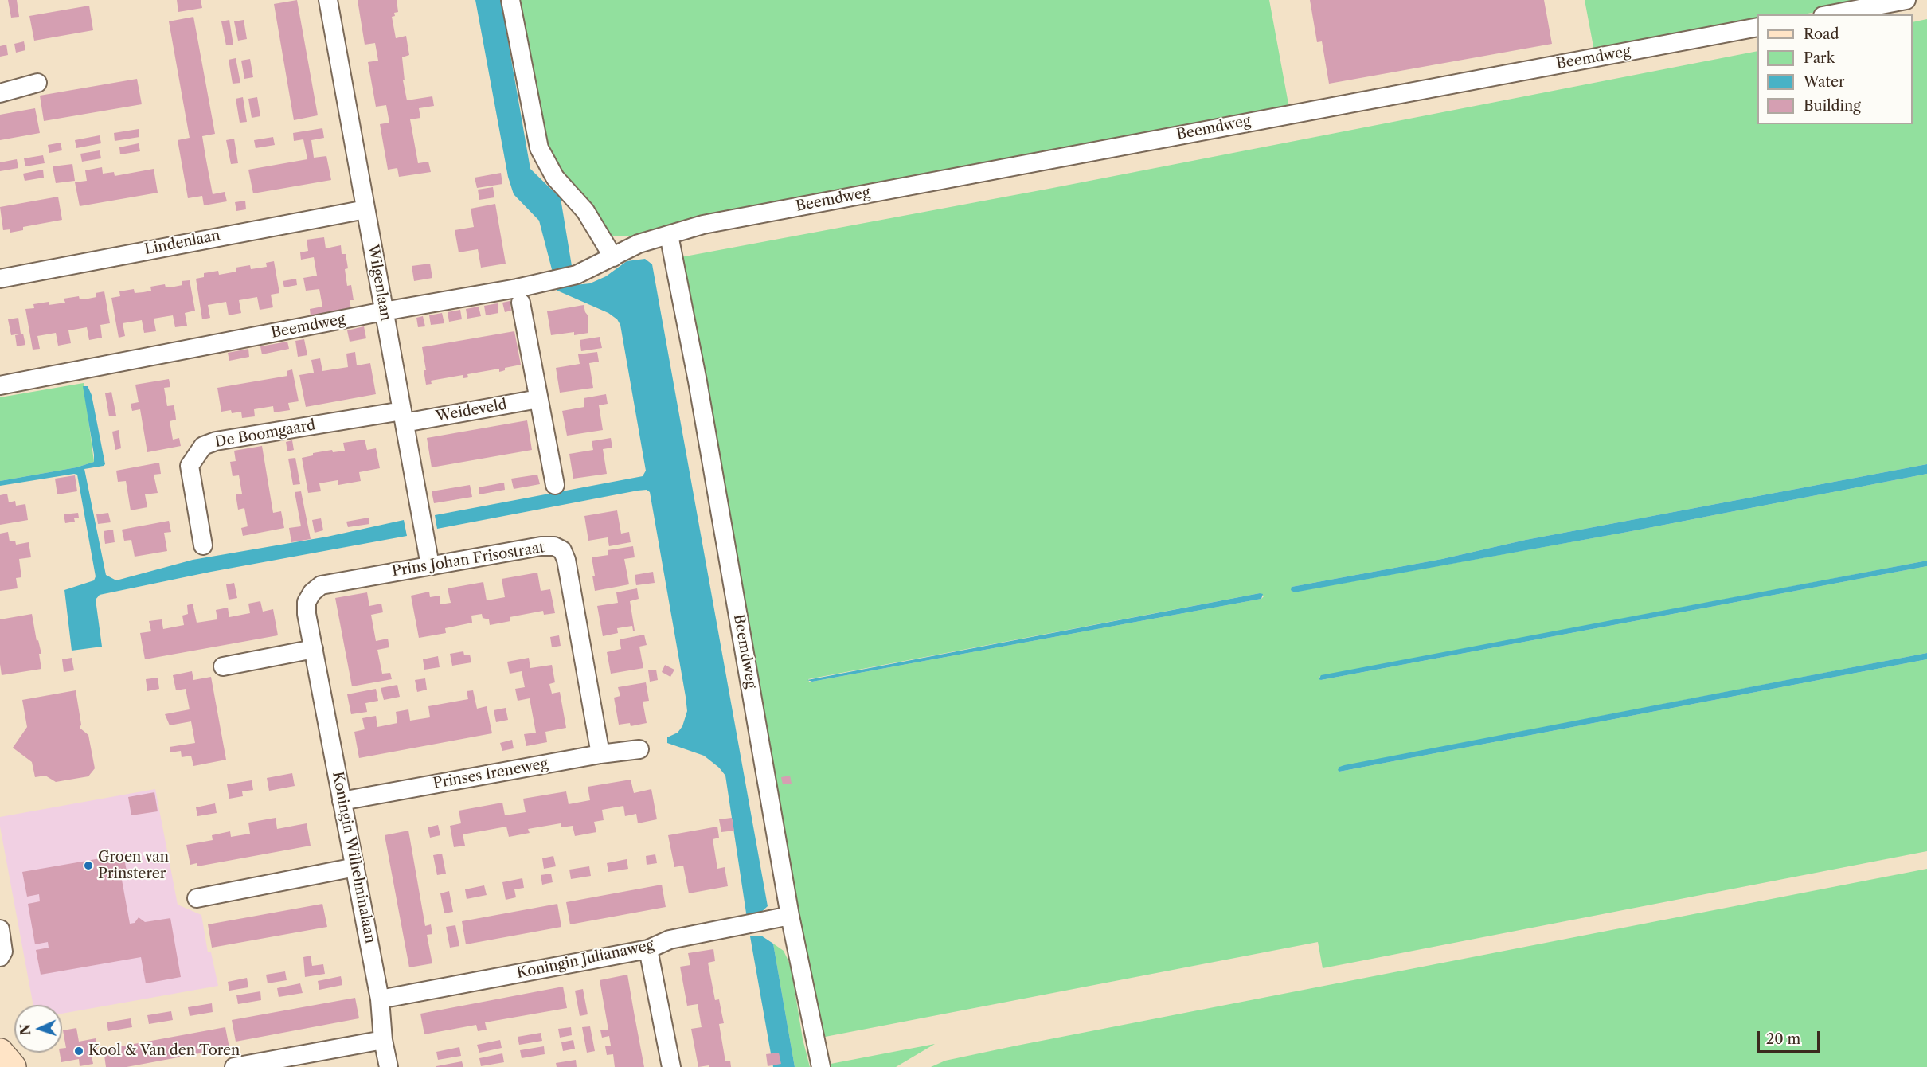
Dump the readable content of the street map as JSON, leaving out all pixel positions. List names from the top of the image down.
{
  "streets": {
    "street": [
      "Beemdweg",
      "Lindenlaan",
      "Wilgenlaan",
      "Weideveld",
      "De Boomgaard",
      "Prins Johan Frisostraat",
      "Prinses Ireneweg",
      "Koningin Wilhelminalaan",
      "Koningin Julianaweg"
    ]
  },
  "crossings": [
    ["Beemdweg", "Wilgenlaan"],
    ["Beemdweg", "Koningin Julianaweg"],
    ["Lindenlaan", "Wilgenlaan"],
    ["Wilgenlaan", "Weideveld"],
    ["Wilgenlaan", "De Boomgaard"],
    ["Wilgenlaan", "Prins Johan Frisostraat"],
    ["Weideveld", "De Boomgaard"],
    ["Prins Johan Frisostraat", "Prinses Ireneweg"],
    ["Prins Johan Frisostraat", "Koningin Wilhelminalaan"],
    ["Prinses Ireneweg", "Koningin Wilhelminalaan"],
    ["Koningin Wilhelminalaan", "Koningin Julianaweg"]
  ],
  "places": ["Groen van Prinsterer", "Kool & Van den Toren"],
  "legend": [
    "Road",
    "Park",
    "Water",
    "Building"
  ],
  "scale_bar": "20 m",
  "north": "left"
}
